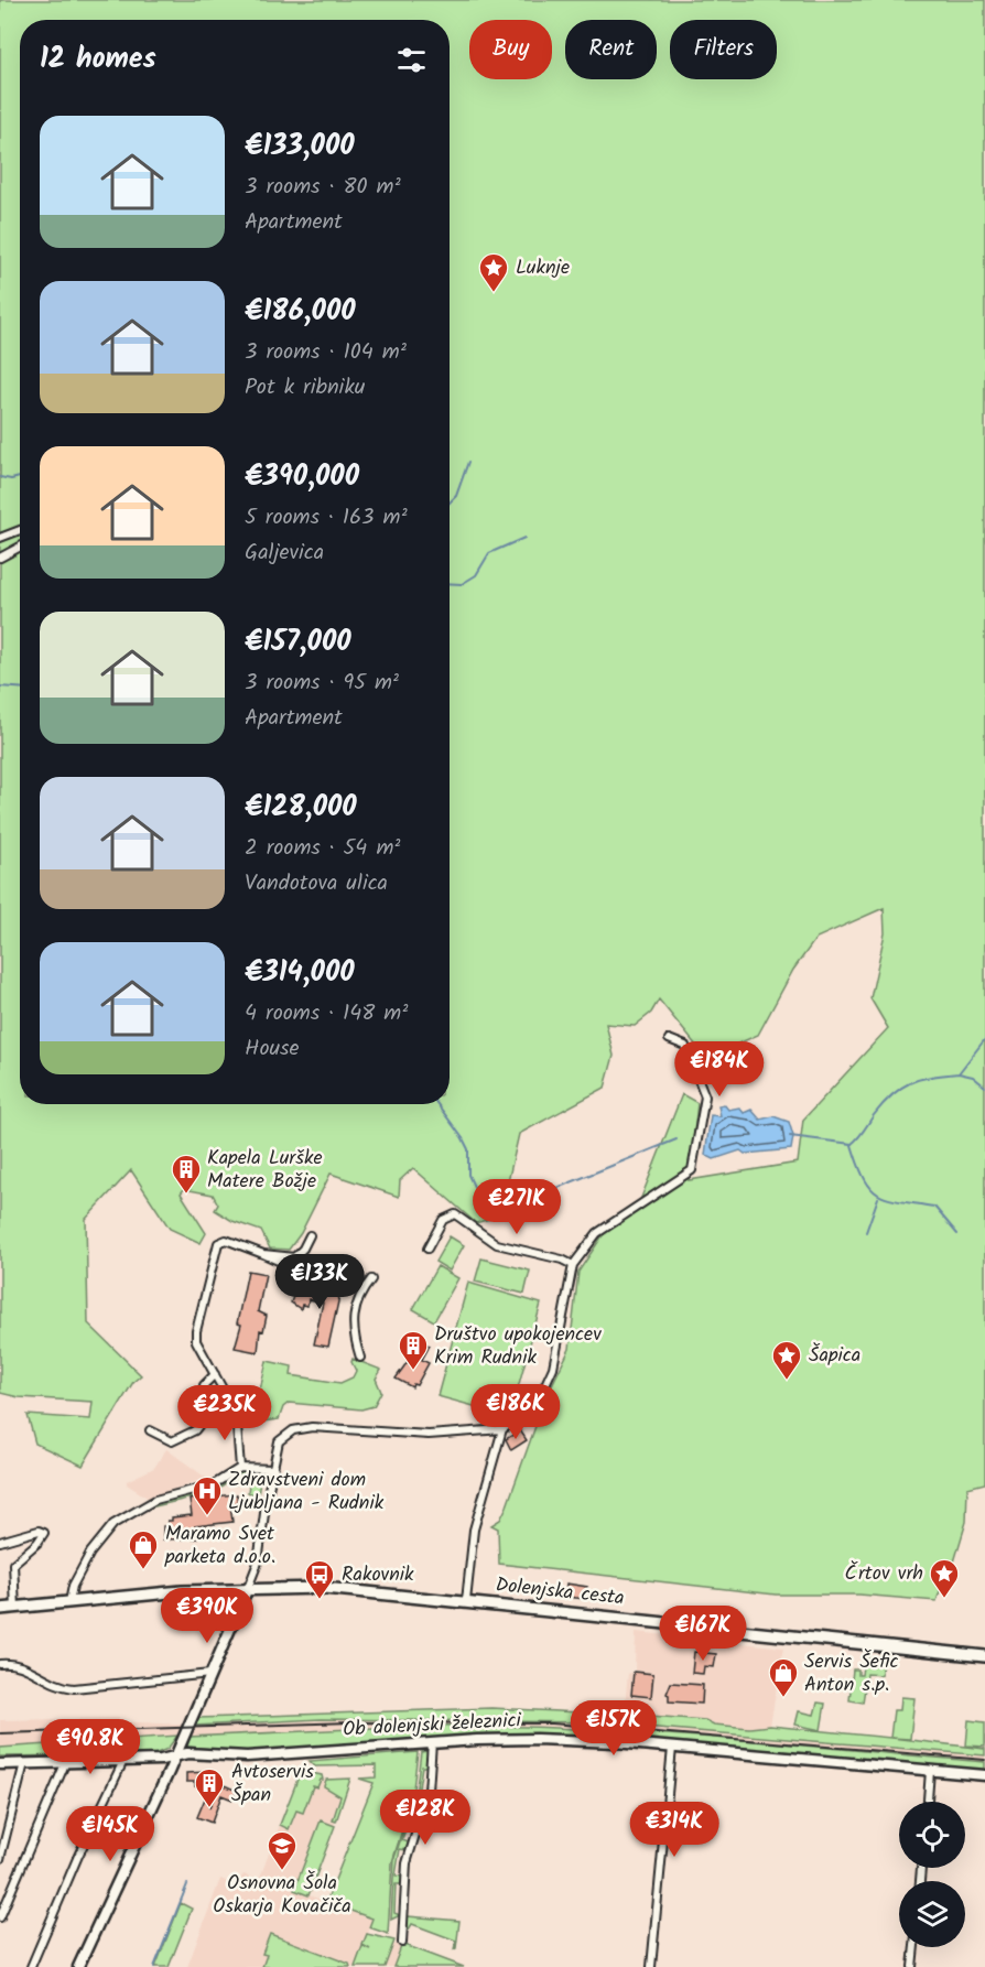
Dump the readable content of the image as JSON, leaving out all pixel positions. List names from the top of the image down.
{
  "streets": {
    "main road": ["Dolenjska cesta"],
    "street": ["Ob dolenjski železnici"]
  },
  "places": {
    "place": ["Luknje", "Šapica", "Črtov vrh"],
    "building": ["Kapela Lurške Matere Božje", "Društvo upokojencev Krim Rudnik", "Avtoservis Špan"],
    "hospital": ["Zdravstveni dom Ljubljana - Rudnik"],
    "shop": ["Maramo Svet parketa d.o.o.", "Servis Šefic Anton s.p."],
    "bus stop": ["Rakovnik"],
    "school or university": ["Osnovna Šola Oskarja Kovačiča"]
  },
  "page": {
    "chip": ["Buy", "Rent", "Filters"],
    "heading": "12 homes",
    "list": [
      {
        "name": "€133,000",
        "note": "3 rooms · 80 m² · Apartment"
      },
      {
        "name": "€186,000",
        "note": "3 rooms · 104 m² · Pot k ribniku"
      },
      {
        "name": "€390,000",
        "note": "5 rooms · 163 m² · Galjevica"
      },
      {
        "name": "€157,000",
        "note": "3 rooms · 95 m² · Apartment"
      },
      {
        "name": "€128,000",
        "note": "2 rooms · 54 m² · Vandotova ulica"
      },
      {
        "name": "€314,000",
        "note": "4 rooms · 148 m² · House"
      }
    ],
    "price": [
      "€184K",
      "€271K",
      "€133K",
      "€186K",
      "€235K",
      "€390K",
      "€167K",
      "€157K",
      "€90.8K",
      "€128K",
      "€314K",
      "€145K"
    ]
  }
}
